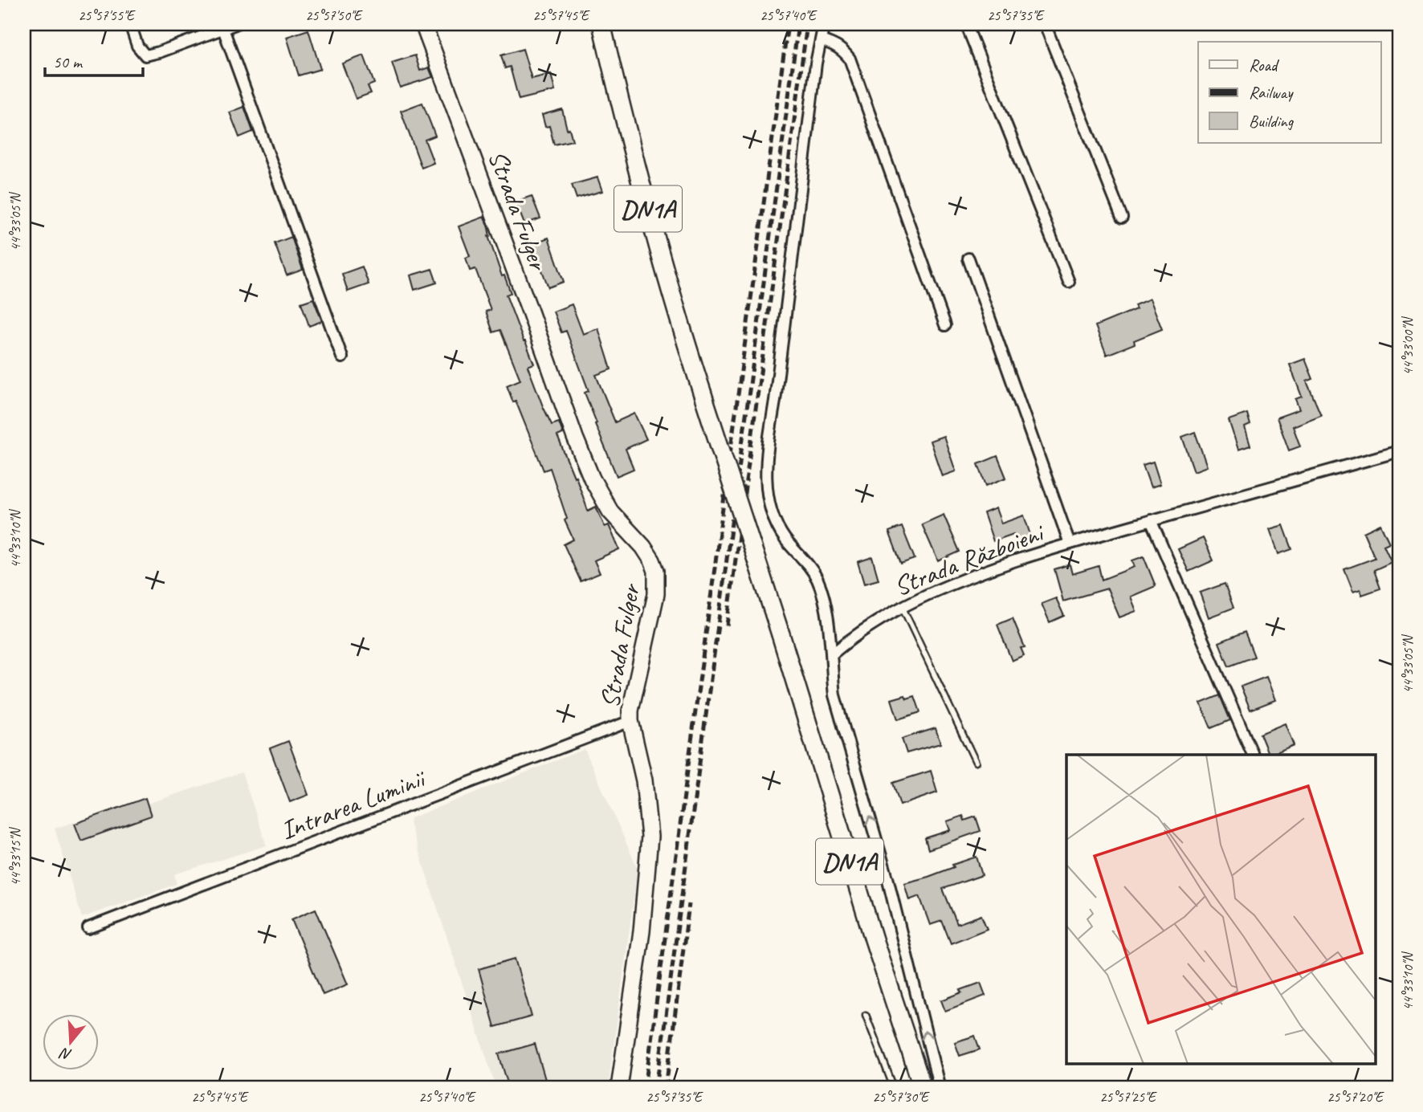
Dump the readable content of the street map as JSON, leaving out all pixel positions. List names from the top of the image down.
{
  "streets": {
    "main road": ["DN1A"],
    "street": ["Strada Fulger", "Strada Războieni", "Intrarea Luminii"]
  },
  "crossings": [
    ["Strada Fulger", "Intrarea Luminii"]
  ],
  "legend": ["Road", "Railway", "Building"],
  "scale_bar": "50 m",
  "north": "bottom",
  "coordinates": [
    "25°57'55\"E",
    "25°57'50\"E",
    "25°57'45\"E",
    "25°57'40\"E",
    "25°57'35\"E",
    "44°33'05\"N",
    "44°33'00\"N",
    "44°33'10\"N",
    "44°33'15\"N",
    "25°57'30\"E",
    "25°57'25\"E",
    "25°57'20\"E"
  ]
}
